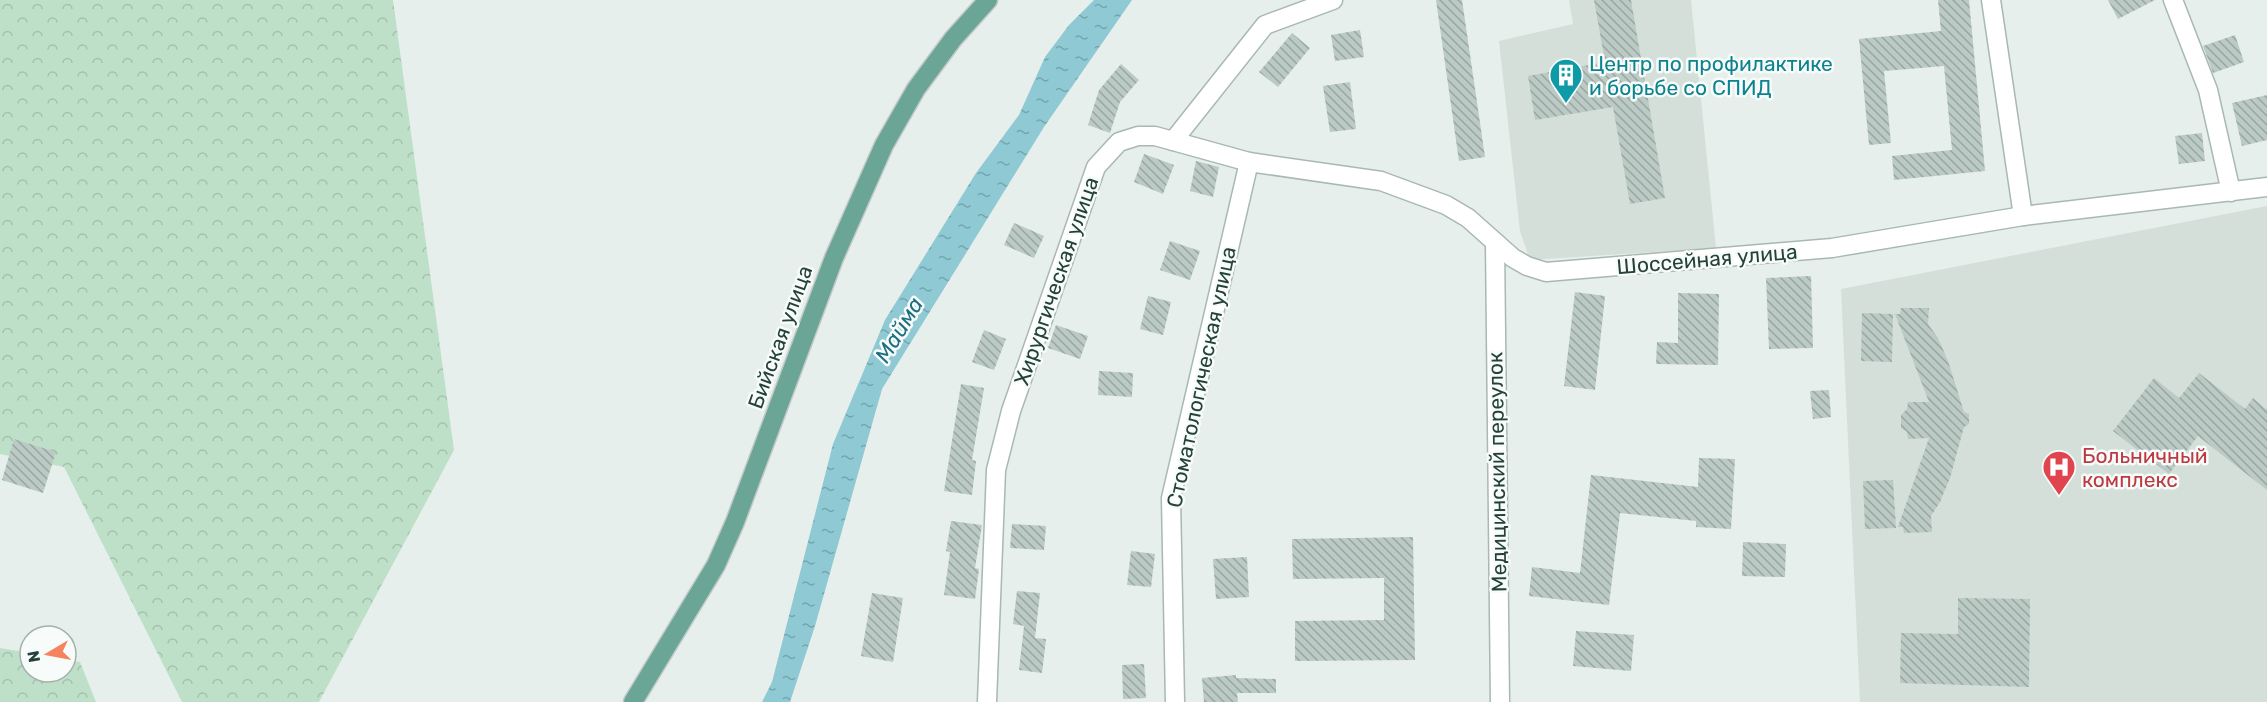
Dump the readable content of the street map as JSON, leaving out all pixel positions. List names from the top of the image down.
{
  "streets": {
    "main road": ["Бийская улица"],
    "street": [
      "Шоссейная улица",
      "Хирургическая улица",
      "Стоматологическая улица",
      "Медицинский переулок"
    ]
  },
  "crossings": [
    ["Шоссейная улица", "Хирургическая улица"],
    ["Шоссейная улица", "Стоматологическая улица"],
    ["Шоссейная улица", "Медицинский переулок"]
  ],
  "water": ["Майма"],
  "places": {
    "building": ["Центр по профилактике и борьбе со СПИД"],
    "hospital": ["Больничный комплекс"]
  },
  "north": "left"
}
